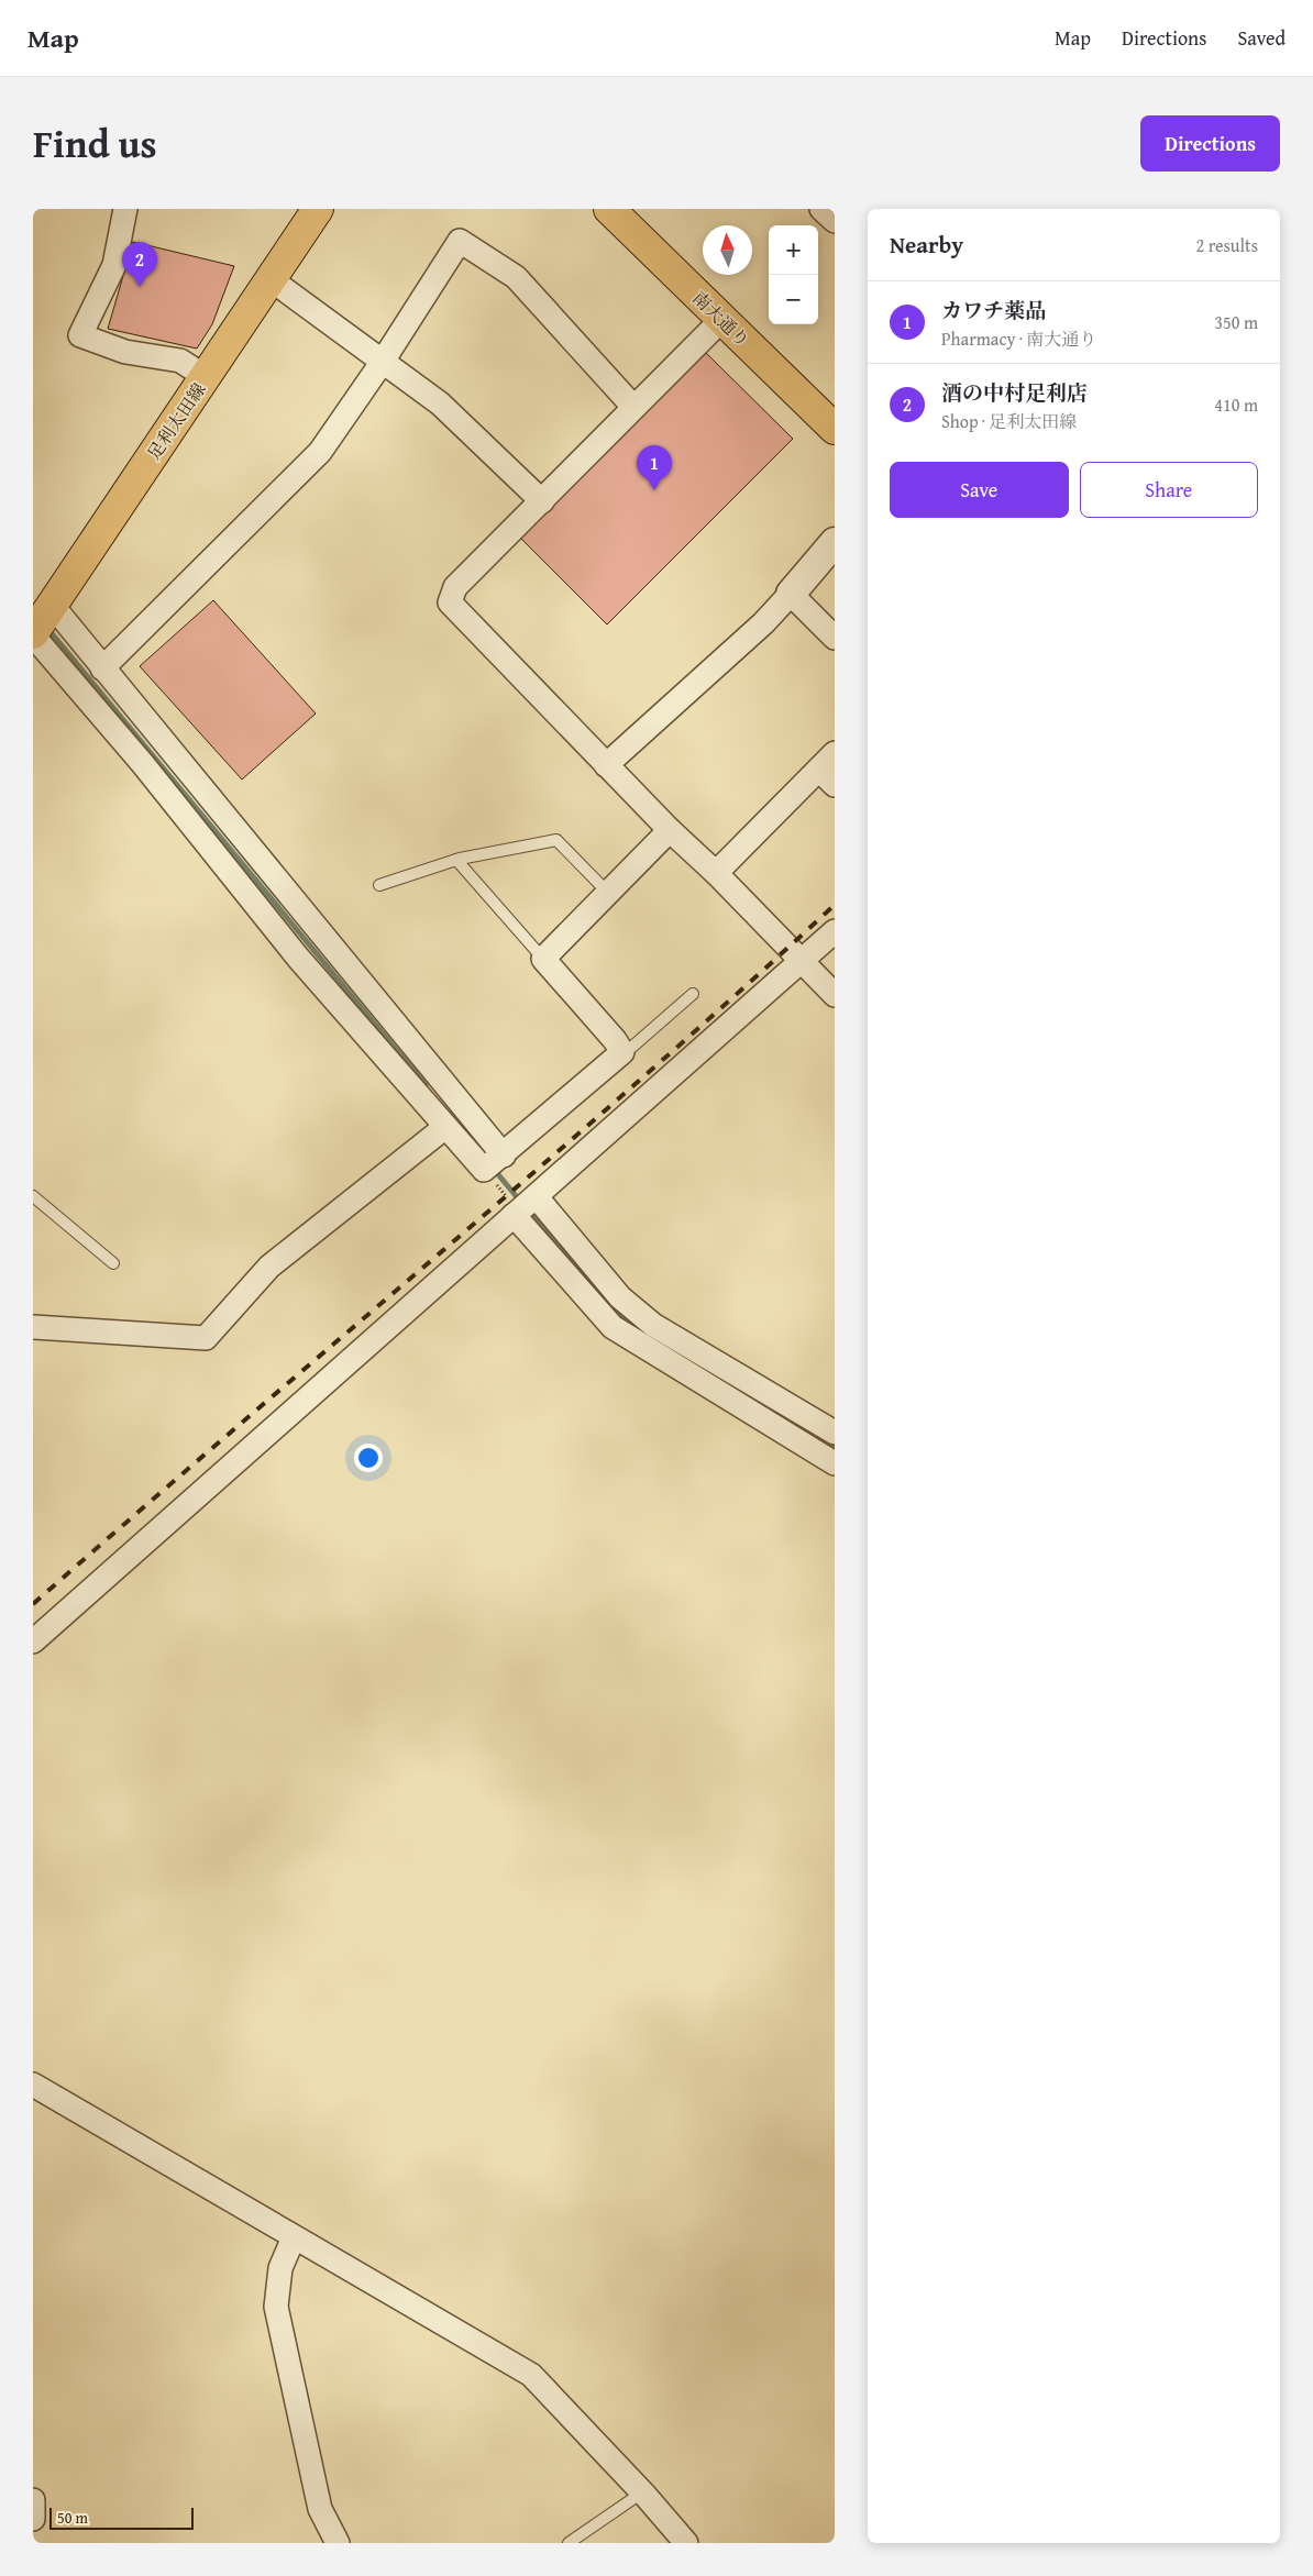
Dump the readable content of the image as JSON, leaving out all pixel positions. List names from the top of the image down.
{
  "streets": {
    "main road": ["南大通り", "足利太田線"]
  },
  "scale_bar": "50 m",
  "north": "top",
  "page": {
    "header": "Map",
    "nav": ["Map", "Directions", "Saved"],
    "title": "Find us",
    "buttons": [
      "Directions",
      ["Save", "Share"]
    ],
    "heading": ["Nearby", "2 results"],
    "map_buttons": ["+", "−"],
    "pins": ["2", "1"],
    "list": [
      {
        "mark": "1",
        "name": "カワチ薬品",
        "note": "Pharmacy · 南大通り",
        "value": "350 m"
      },
      {
        "mark": "2",
        "name": "酒の中村足利店",
        "note": "Shop · 足利太田線",
        "value": "410 m"
      }
    ],
    "scale": "50 m"
  }
}
